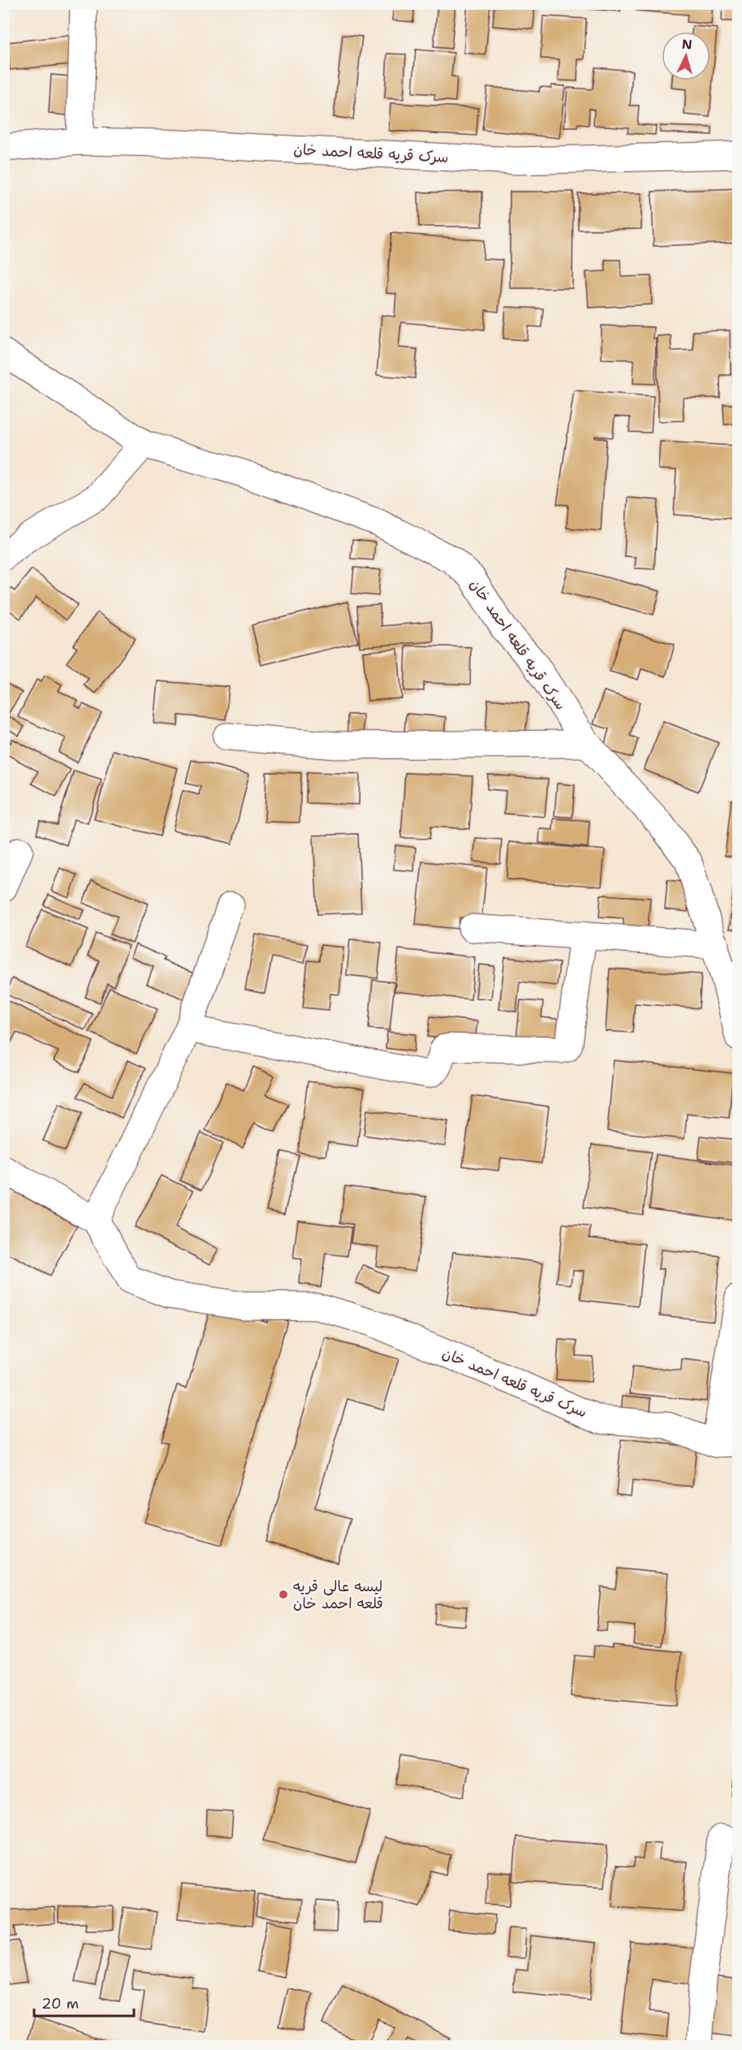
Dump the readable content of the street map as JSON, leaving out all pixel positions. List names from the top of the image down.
{
  "streets": {
    "street": ["سرک قریه قلعه احمد خان"]
  },
  "places": ["لیسه عالی قریه قلعه احمد خان"],
  "scale_bar": "20 m",
  "north": "top"
}
